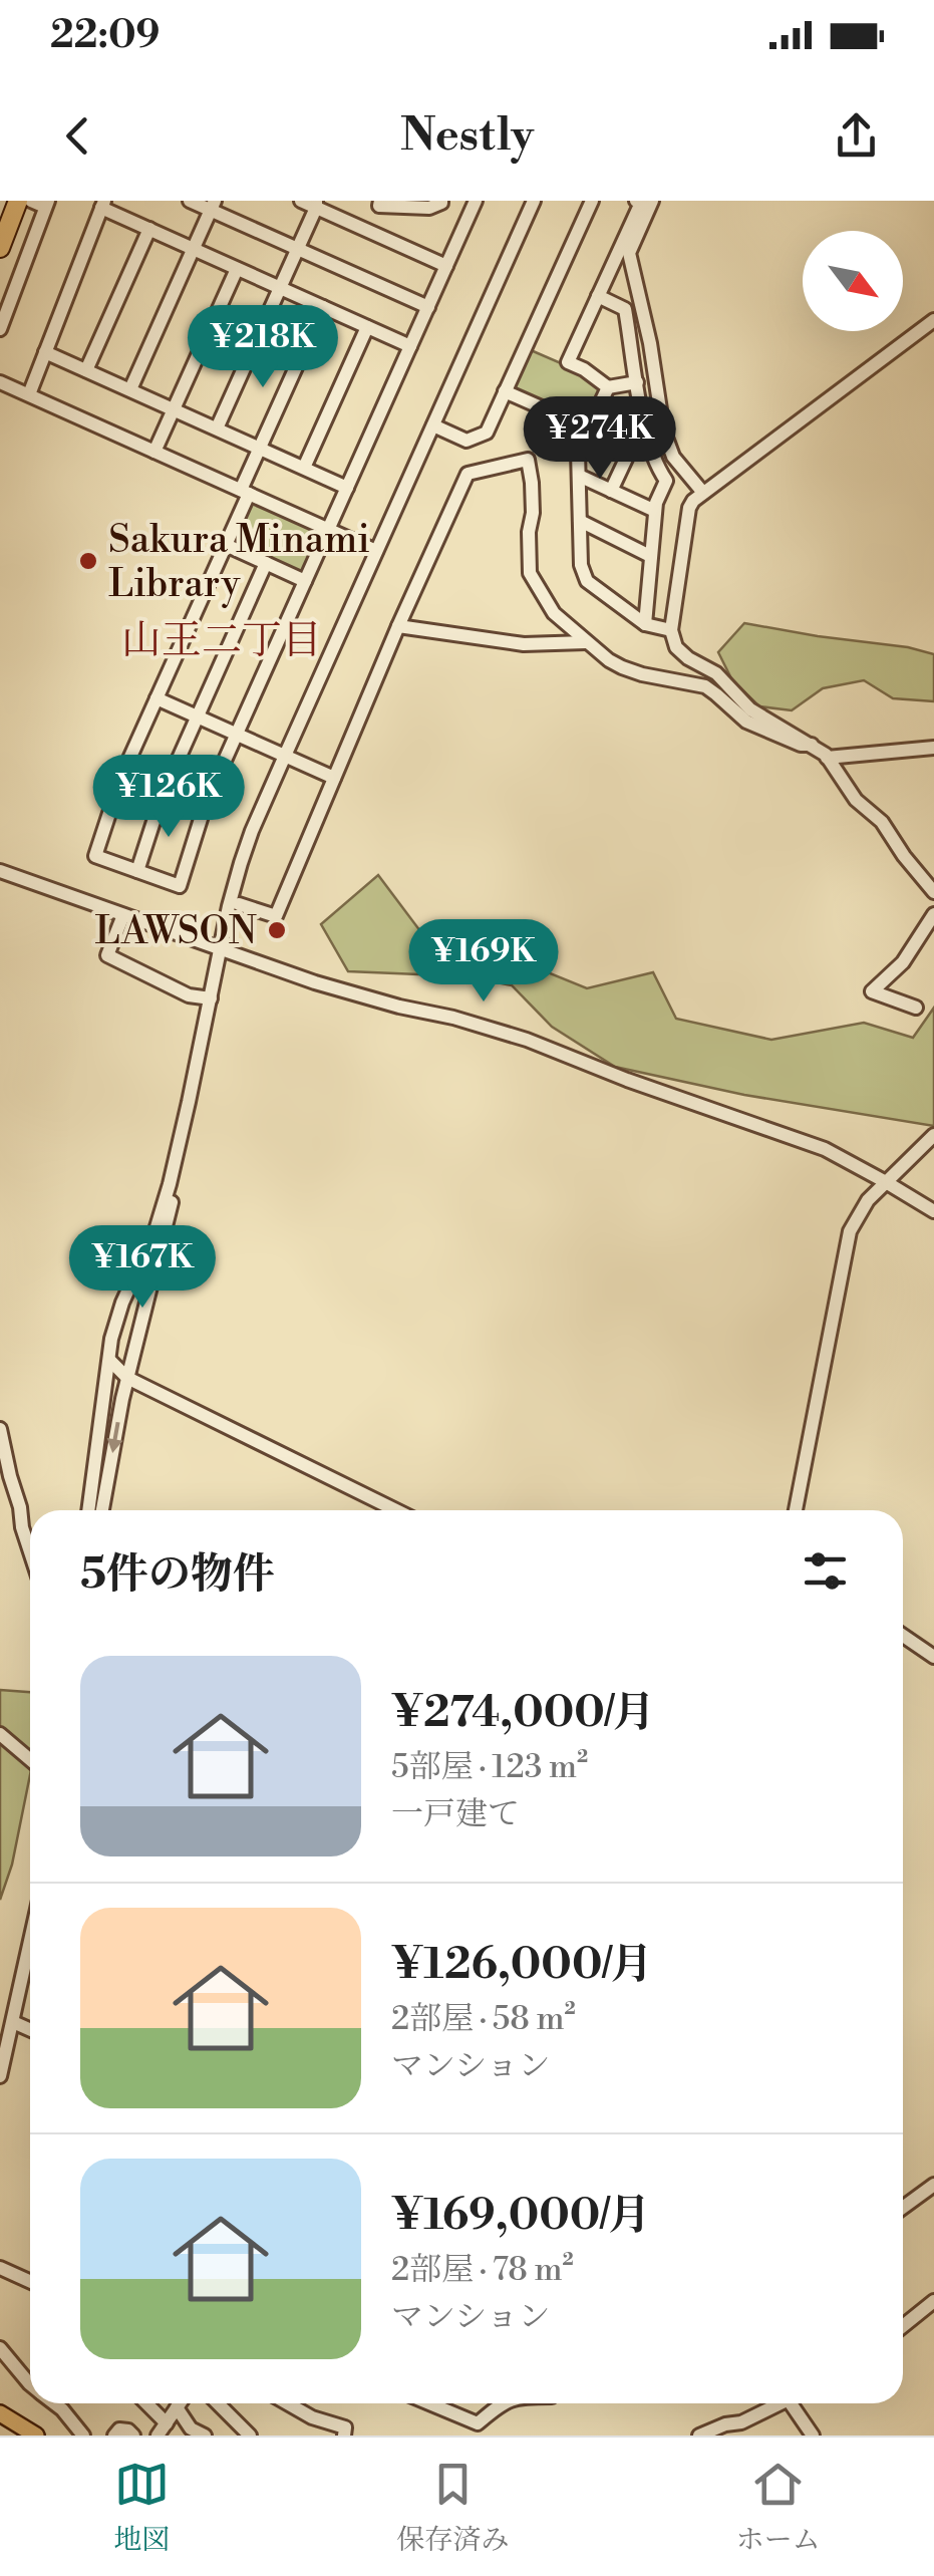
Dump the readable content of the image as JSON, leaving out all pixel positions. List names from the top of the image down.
{
  "districts": ["山王二丁目"],
  "places": ["Sakura Minami Library", "LAWSON"],
  "north": "bottom right",
  "page": {
    "status": "22:09",
    "header": "Nestly",
    "price": [
      "¥218K",
      "¥274K",
      "¥126K",
      "¥169K",
      "¥167K"
    ],
    "heading": "5件の物件",
    "list": [
      {
        "name": "¥274,000/月",
        "note": "5部屋 · 123 m² · 一戸建て"
      },
      {
        "name": "¥126,000/月",
        "note": "2部屋 · 58 m² · マンション"
      },
      {
        "name": "¥169,000/月",
        "note": "2部屋 · 78 m² · マンション"
      }
    ],
    "tabs": ["地図", "保存済み", "ホーム"]
  }
}
